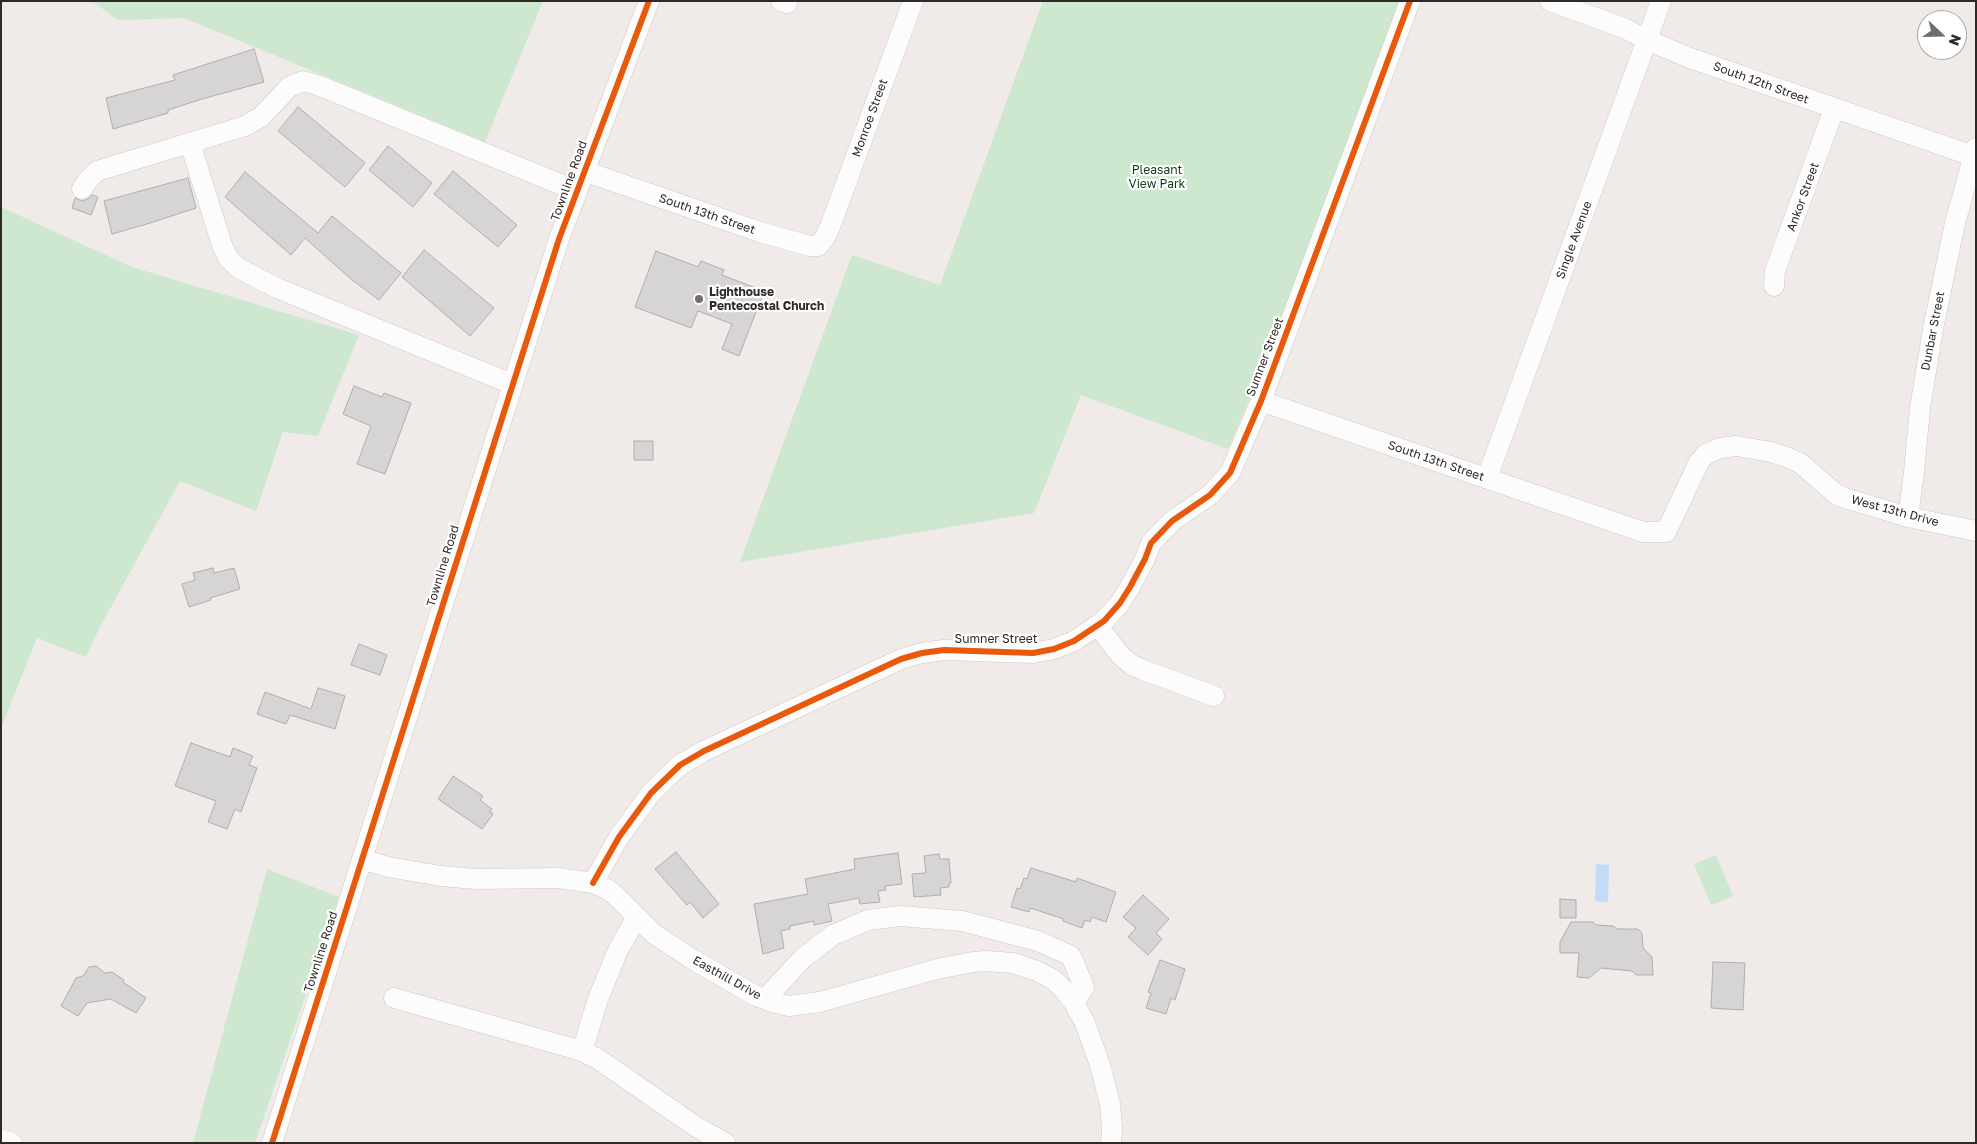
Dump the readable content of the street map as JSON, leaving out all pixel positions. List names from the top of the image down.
{
  "streets": {
    "street": [
      "South 12th Street",
      "Monroe Street",
      "Townline Road",
      "Ankor Street",
      "South 13th Street",
      "Single Avenue",
      "Dunbar Street",
      "Sumner Street",
      "West 13th Drive",
      "Easthill Drive"
    ]
  },
  "crossings": [
    ["South 12th Street", "Ankor Street"],
    ["South 12th Street", "Single Avenue"],
    ["South 12th Street", "Dunbar Street"],
    ["Monroe Street", "South 13th Street"],
    ["Townline Road", "South 13th Street"],
    ["Townline Road", "Easthill Drive"],
    ["South 13th Street", "Single Avenue"],
    ["South 13th Street", "Sumner Street"],
    ["South 13th Street", "West 13th Drive"],
    ["Dunbar Street", "West 13th Drive"],
    ["Sumner Street", "Easthill Drive"]
  ],
  "parks": ["Pleasant View Park"],
  "places": ["Lighthouse Pentecostal Church"],
  "north": "right"
}
